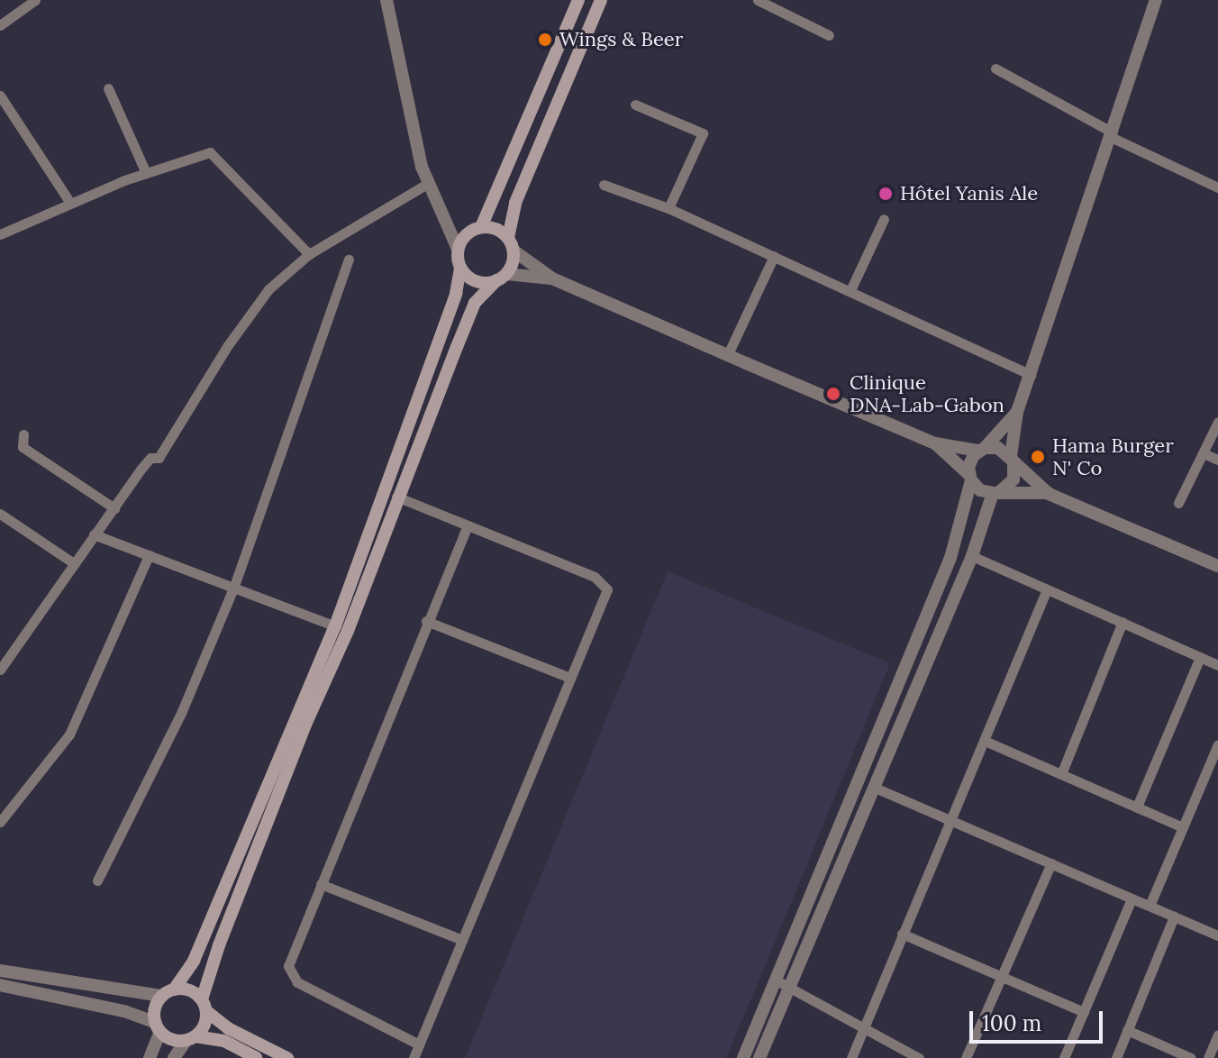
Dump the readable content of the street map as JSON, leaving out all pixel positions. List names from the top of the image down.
{
  "places": [
    "Wings & Beer",
    "Hôtel Yanis Ale",
    "Clinique DNA-Lab-Gabon",
    "Hama Burger N' Co"
  ],
  "scale_bar": "100 m"
}
